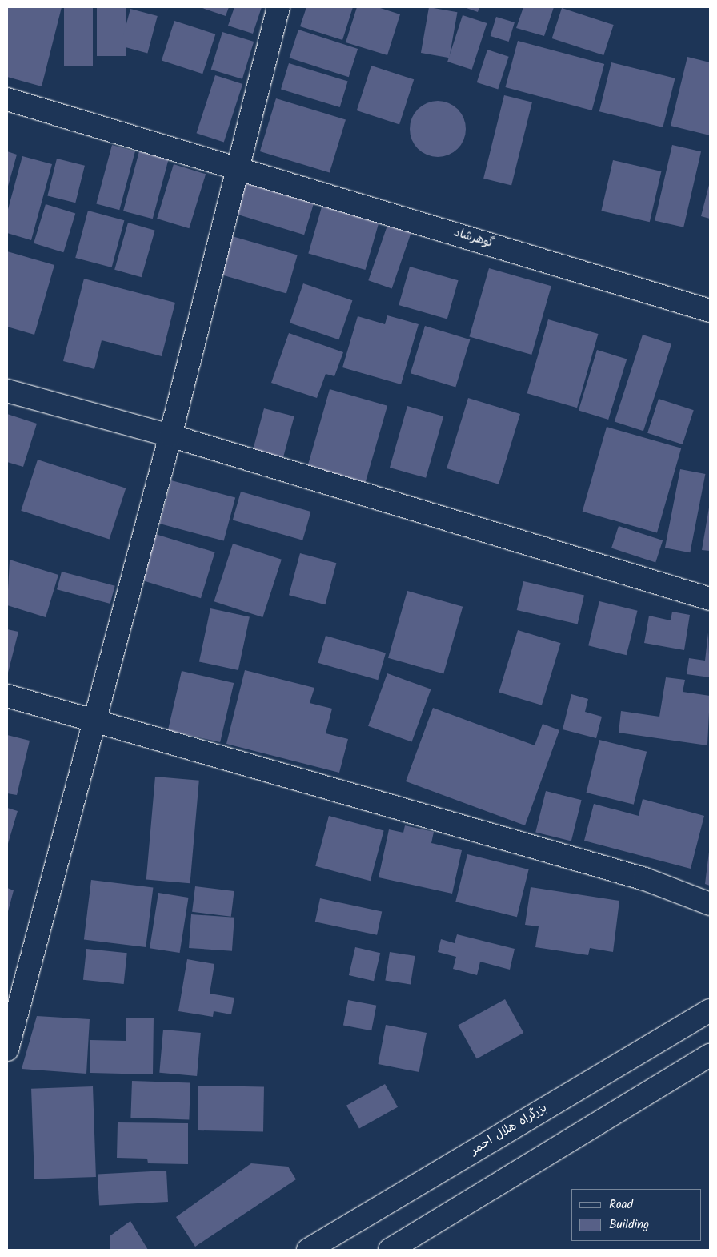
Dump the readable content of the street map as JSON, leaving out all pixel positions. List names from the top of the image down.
{
  "streets": {
    "main road": ["گوهرشاد", "بزرگراه هلال احمر"]
  },
  "legend": ["Road", "Building"]
}
